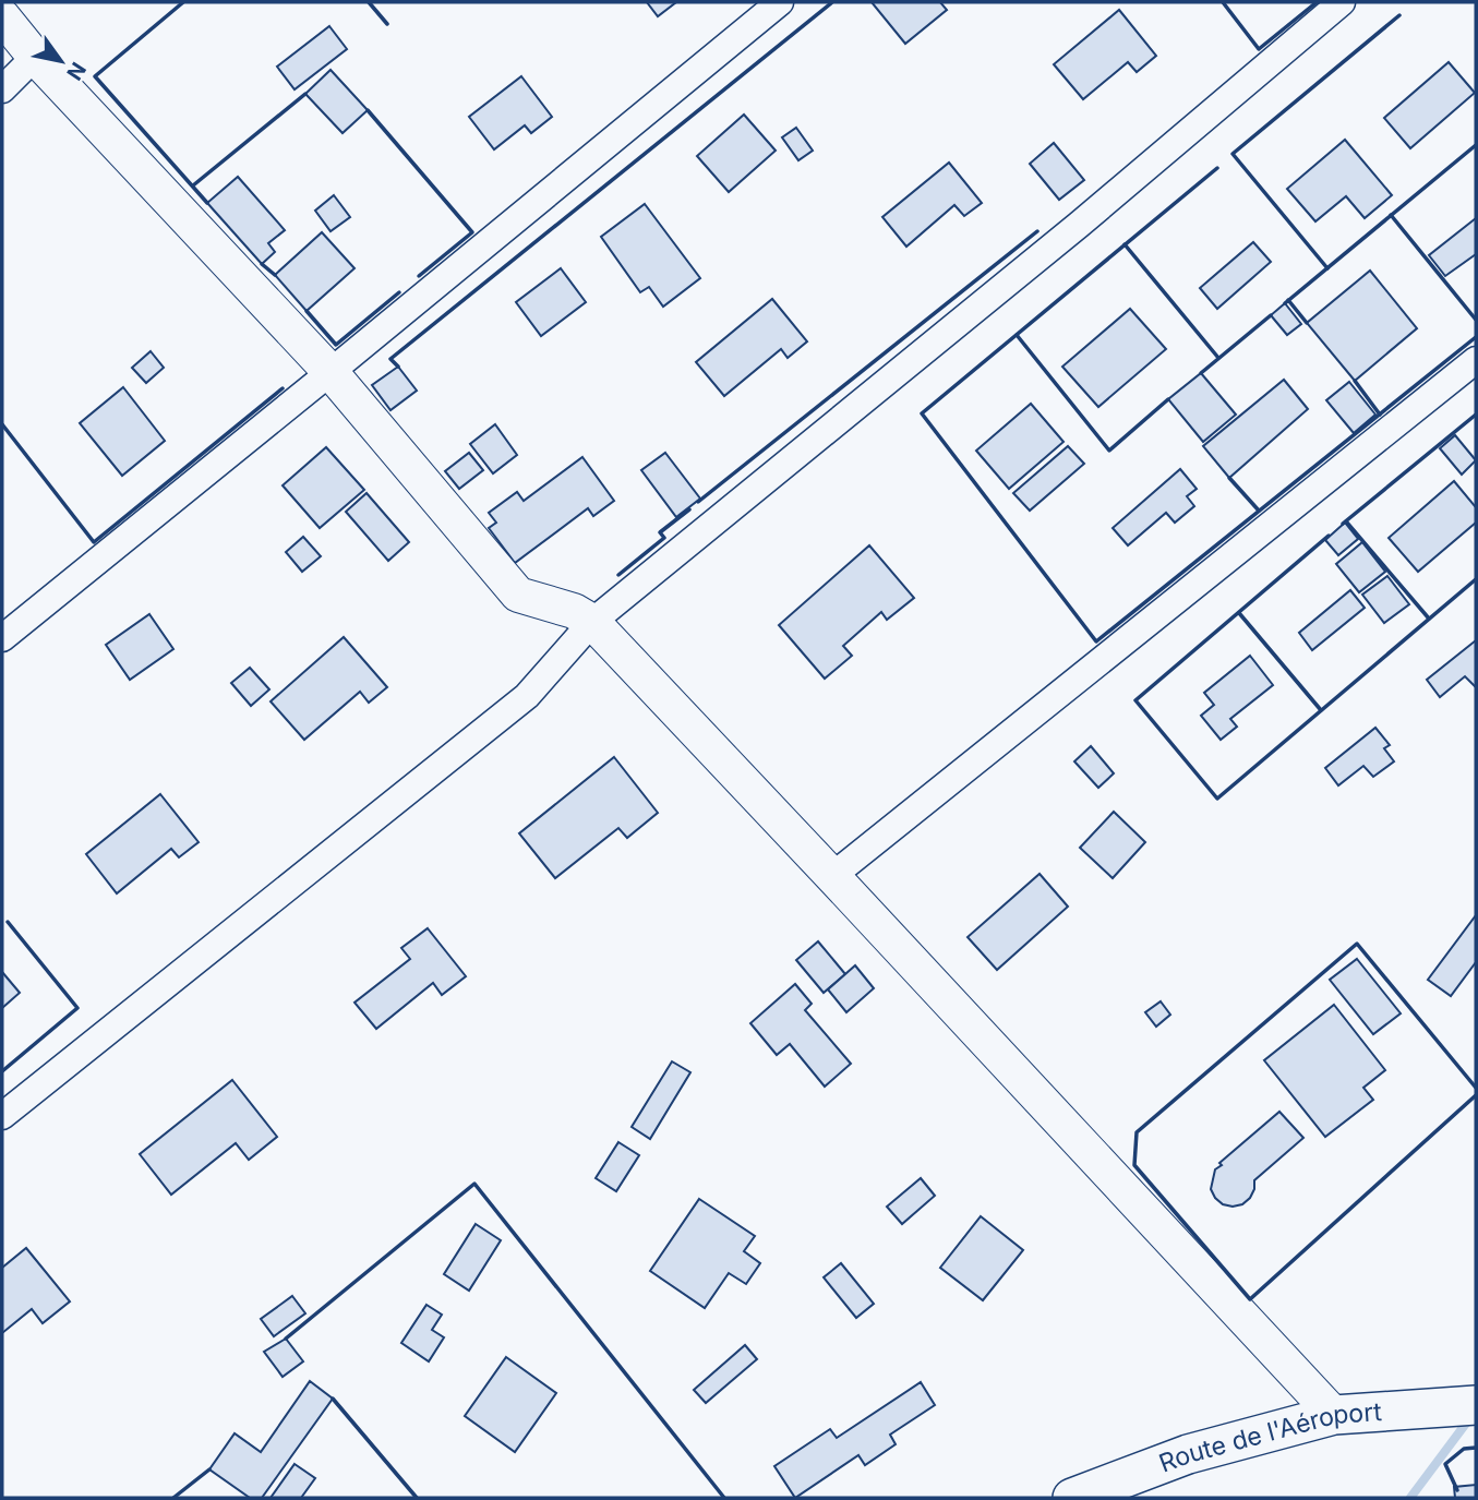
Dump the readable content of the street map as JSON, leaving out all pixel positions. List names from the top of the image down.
{
  "streets": {
    "main road": ["Route de l'Aéroport"]
  },
  "north": "bottom right"
}
